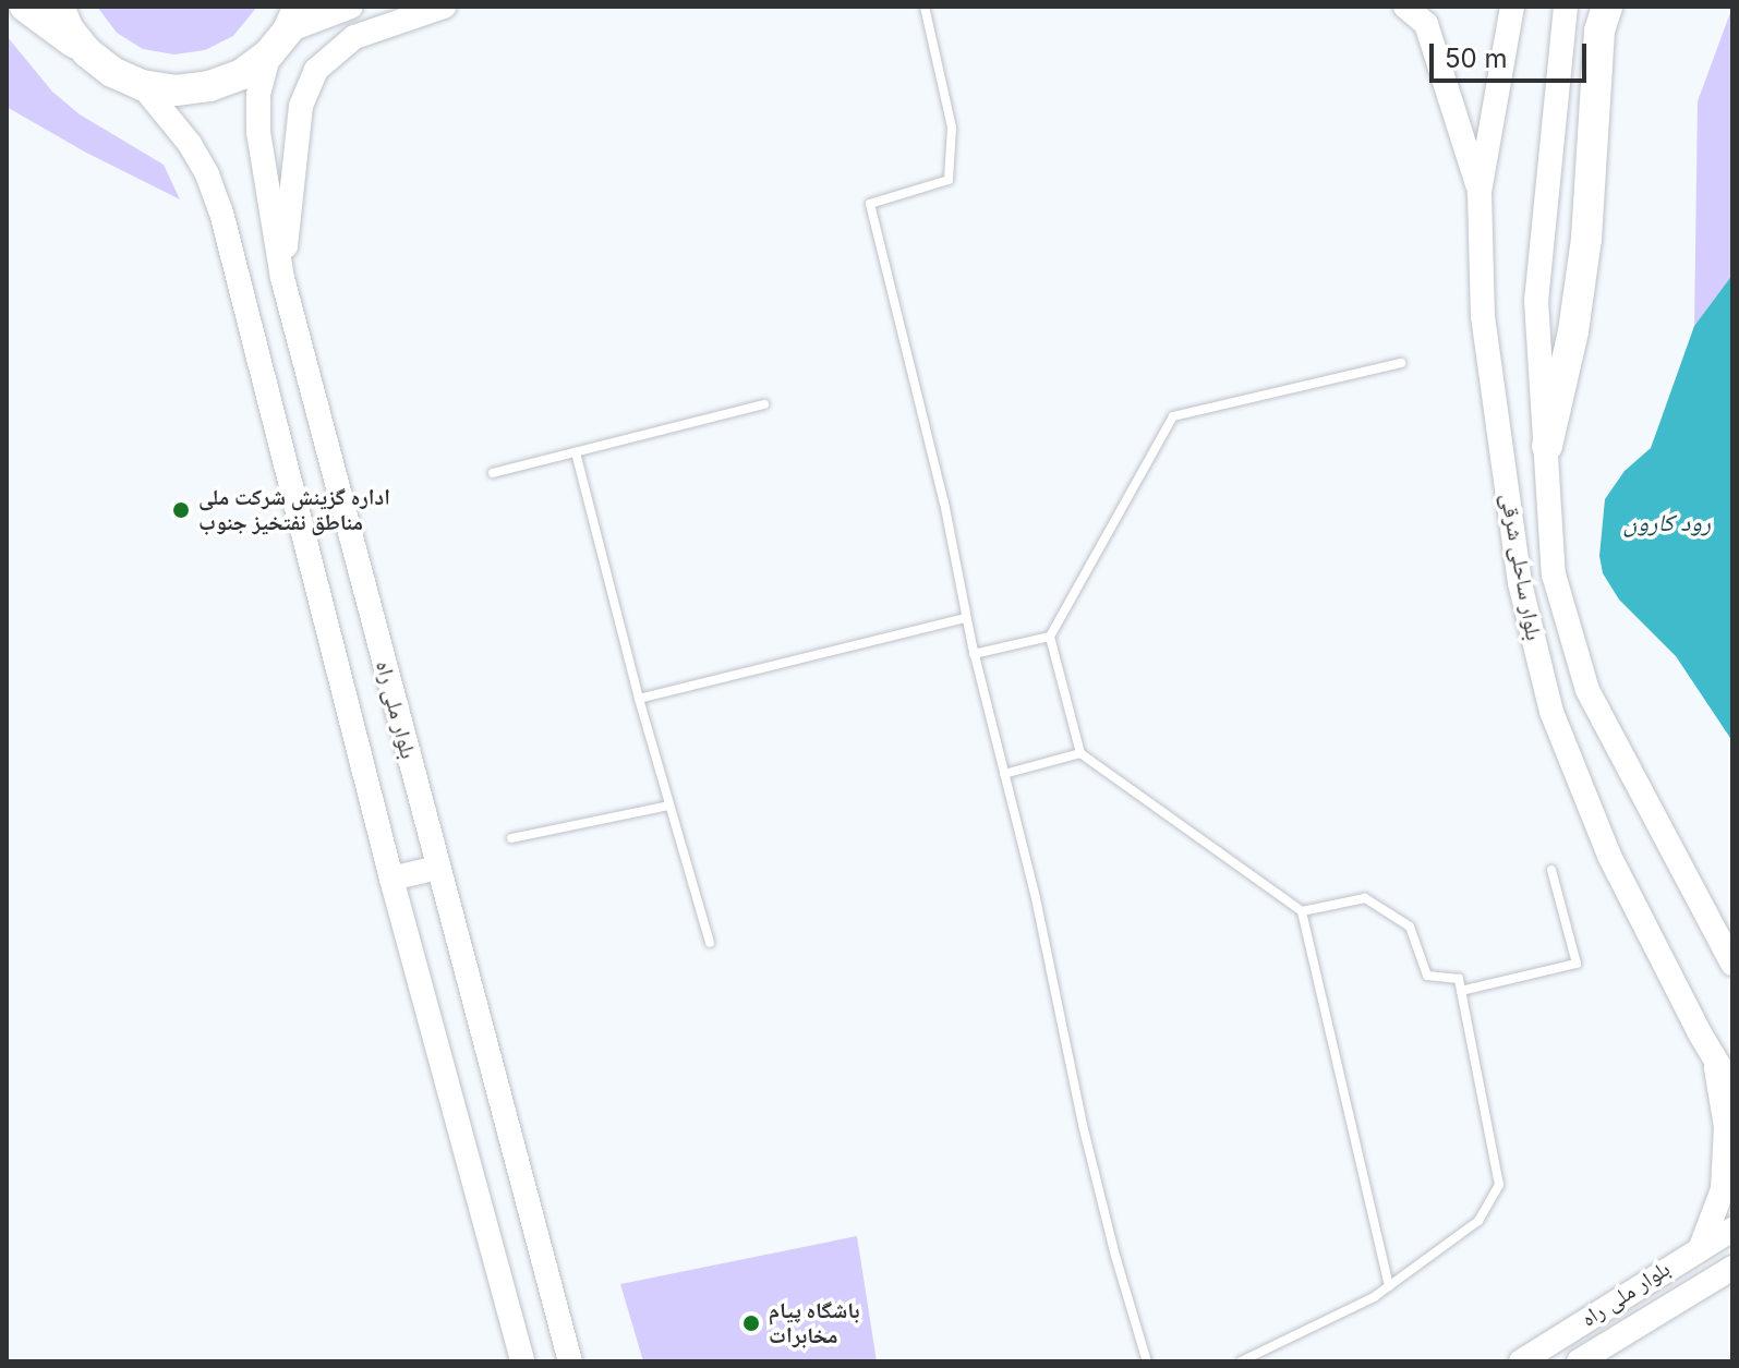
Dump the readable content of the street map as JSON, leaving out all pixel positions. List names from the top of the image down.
{
  "streets": {
    "main road": ["بلوار ساحلی شرقی", "بلوار ملی راه"]
  },
  "water": ["رود کارون"],
  "places": ["اداره گزینش شرکت ملی مناطق نفتخیز جنوب", "باشگاه پیام مخابرات"],
  "scale_bar": "50 m"
}
